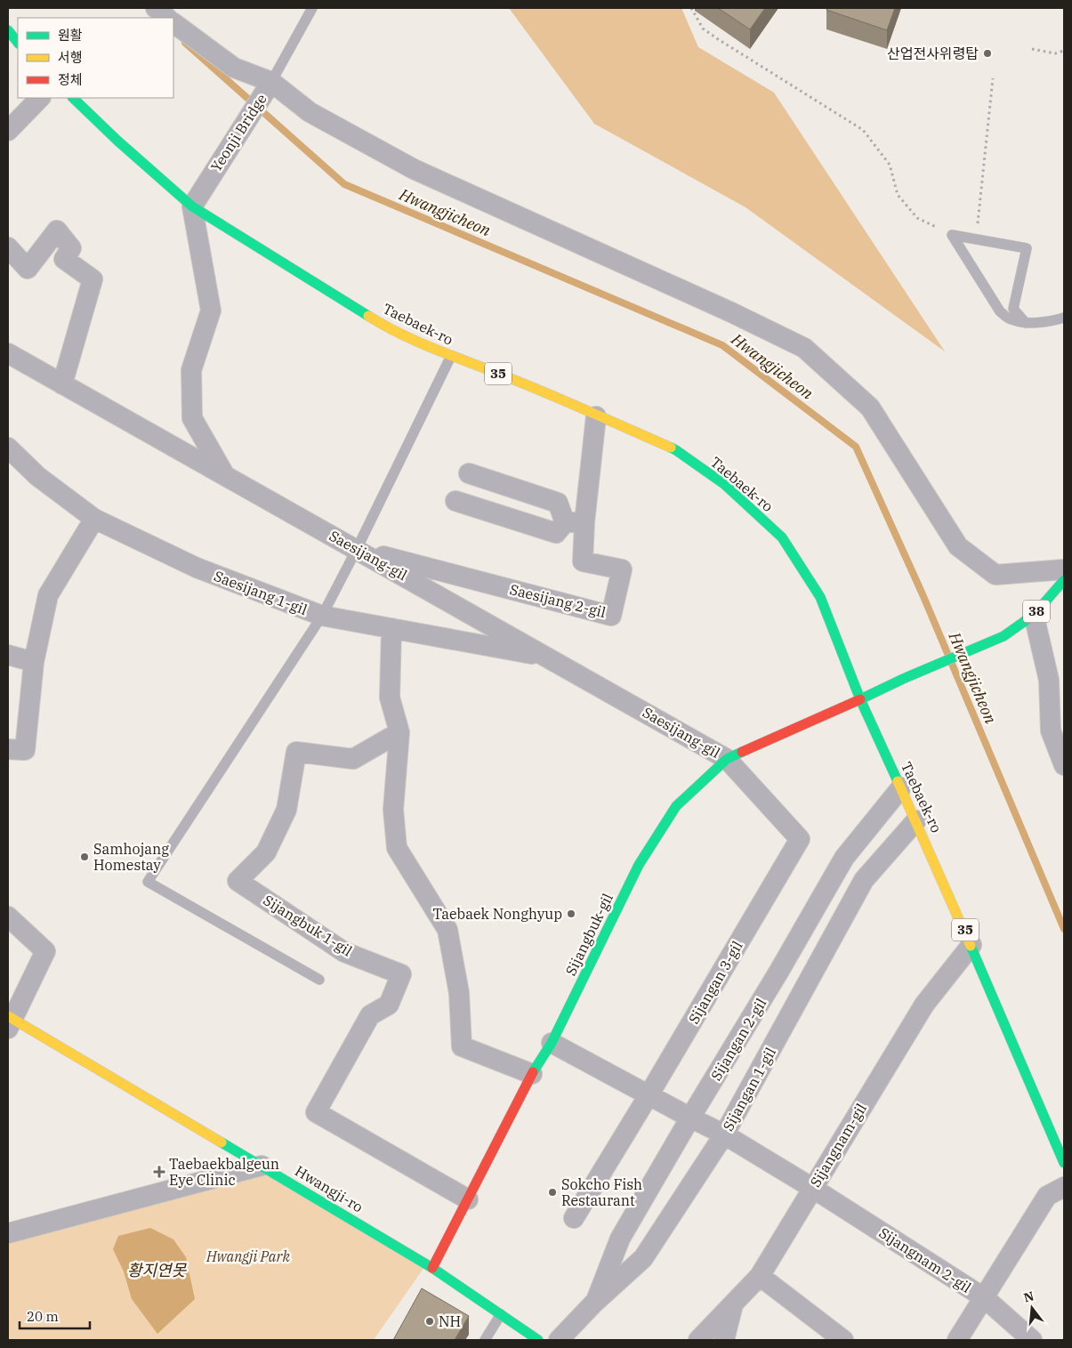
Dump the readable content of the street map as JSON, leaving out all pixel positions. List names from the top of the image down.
{
  "streets": {
    "main road": [
      "Taebaek-ro",
      "35",
      "38",
      "Sijangbuk-gil",
      "Hwangji-ro"
    ],
    "street": [
      "Yeonji Bridge",
      "Saesijang-gil",
      "Saesijang 1-gil",
      "Saesijang 2-gil",
      "Sijangbuk 1-gil",
      "Sijangan 3-gil",
      "Sijangan 2-gil",
      "Sijangan 1-gil",
      "Sijangnam-gil",
      "Sijangnam 2-gil"
    ]
  },
  "crossings": [
    ["Yeonji Bridge", "Taebaek-ro"],
    ["Taebaek-ro", "Saesijang 2-gil"],
    ["Taebaek-ro", "38"],
    ["Taebaek-ro", "Sijangbuk-gil"],
    ["Taebaek-ro", "Sijangan 2-gil"],
    ["Taebaek-ro", "Sijangan 1-gil"],
    ["Taebaek-ro", "Sijangnam-gil"],
    ["Saesijang-gil", "Saesijang 1-gil"],
    ["Saesijang-gil", "Saesijang 2-gil"],
    ["Saesijang-gil", "Sijangbuk-gil"],
    ["Saesijang-gil", "Sijangan 3-gil"],
    ["38", "Sijangbuk-gil"],
    ["Sijangbuk 1-gil", "Sijangbuk-gil"],
    ["Sijangbuk-gil", "Sijangan 3-gil"],
    ["Sijangbuk-gil", "Hwangji-ro"],
    ["Sijangbuk-gil", "Sijangnam 2-gil"],
    ["Sijangan 3-gil", "Sijangnam 2-gil"],
    ["Sijangan 2-gil", "Sijangan 1-gil"],
    ["Sijangan 2-gil", "Sijangnam 2-gil"],
    ["Sijangan 1-gil", "Sijangnam 2-gil"],
    ["Sijangnam-gil", "Sijangnam 2-gil"]
  ],
  "water": ["Hwangjicheon", "황지연못"],
  "parks": ["Hwangji Park"],
  "places": {
    "other": [
      "산업전사위령탑",
      "Samhojang Homestay",
      "Taebaek Nonghyup",
      "Sokcho Fish Restaurant",
      "NH"
    ],
    "health": ["Taebaekbalgeun Eye Clinic"]
  },
  "legend": ["원활", "서행", "정체"],
  "scale_bar": "20 m",
  "north": "top"
}
